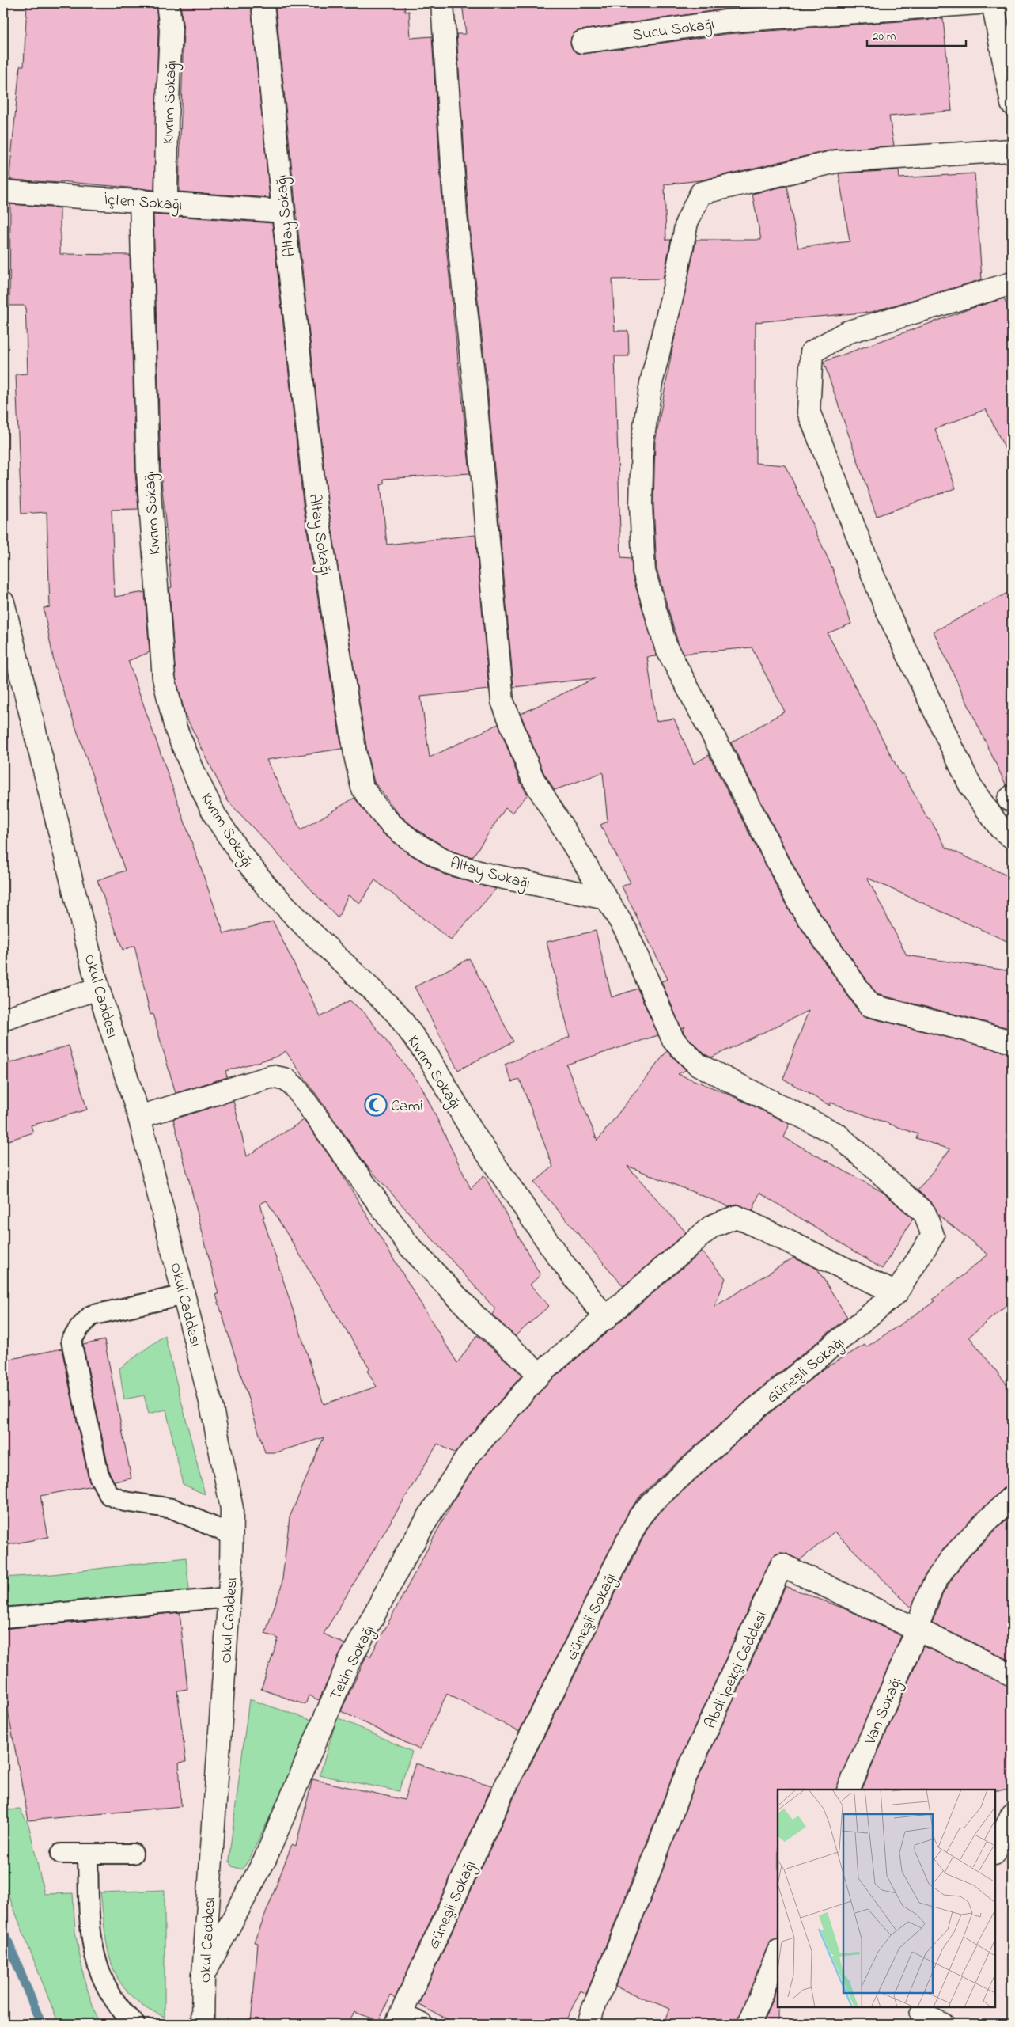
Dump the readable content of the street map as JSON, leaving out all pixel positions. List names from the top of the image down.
{
  "streets": {
    "street": [
      "Sucu Sokağı",
      "Kıvrım Sokağı",
      "İçten Sokağı",
      "Altay Sokağı",
      "Okul Caddesı",
      "Güneşli Sokağı",
      "Tekin Sokağı",
      "Abdi İpekçi Caddesi",
      "Van Sokağı"
    ]
  },
  "crossings": [
    ["Kıvrım Sokağı", "İçten Sokağı"],
    ["Kıvrım Sokağı", "Tekin Sokağı"],
    ["İçten Sokağı", "Altay Sokağı"],
    ["Altay Sokağı", "Güneşli Sokağı"],
    ["Okul Caddesı", "Tekin Sokağı"],
    ["Güneşli Sokağı", "Tekin Sokağı"],
    ["Abdi İpekçi Caddesi", "Van Sokağı"]
  ],
  "places": {
    "mosque": ["Cami"]
  },
  "scale_bar": "20 m"
}
